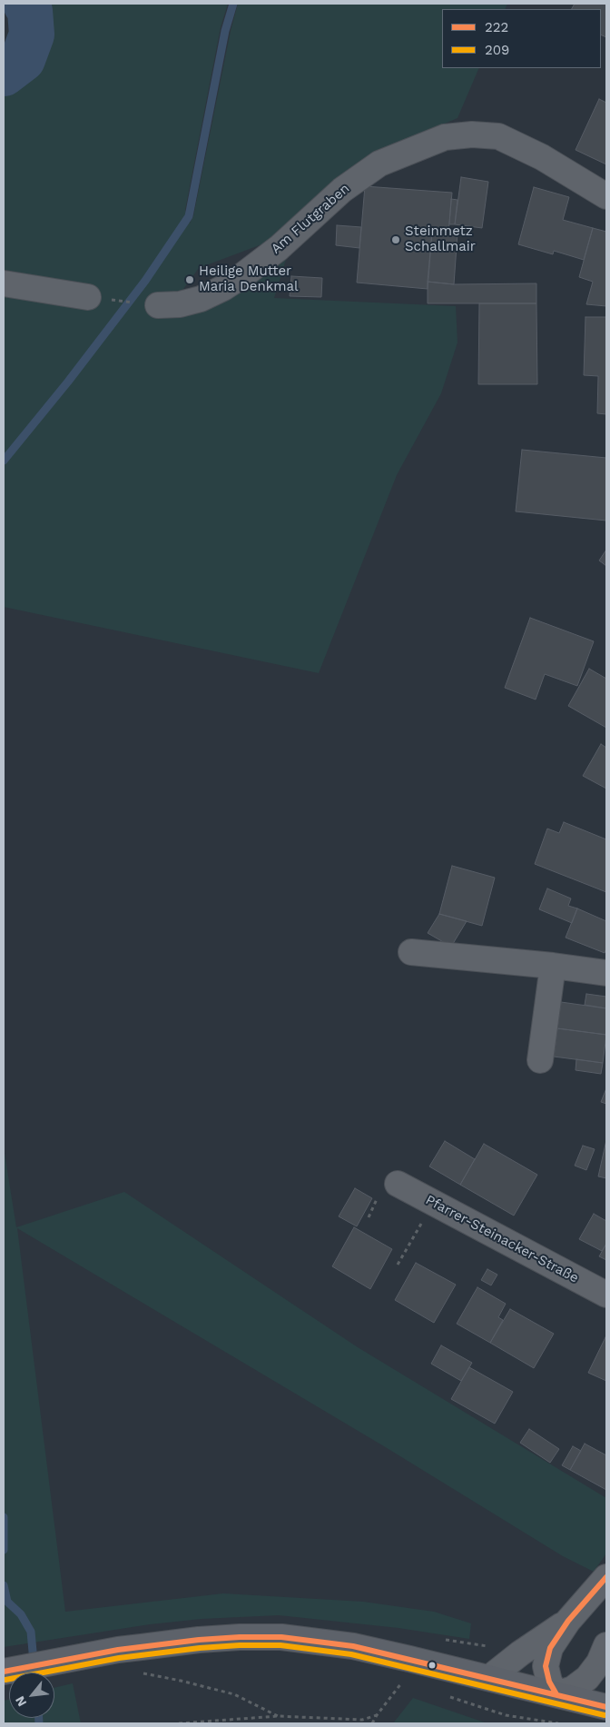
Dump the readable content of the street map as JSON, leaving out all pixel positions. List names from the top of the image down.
{
  "streets": {
    "street": ["Am Flutgraben", "Pfarrer-Steinacker-Straße"]
  },
  "places": ["Steinmetz Schallmair", "Heilige Mutter Maria Denkmal"],
  "lines": ["transit line 222", "transit line 209"],
  "legend": ["222", "209"],
  "north": "bottom left"
}
